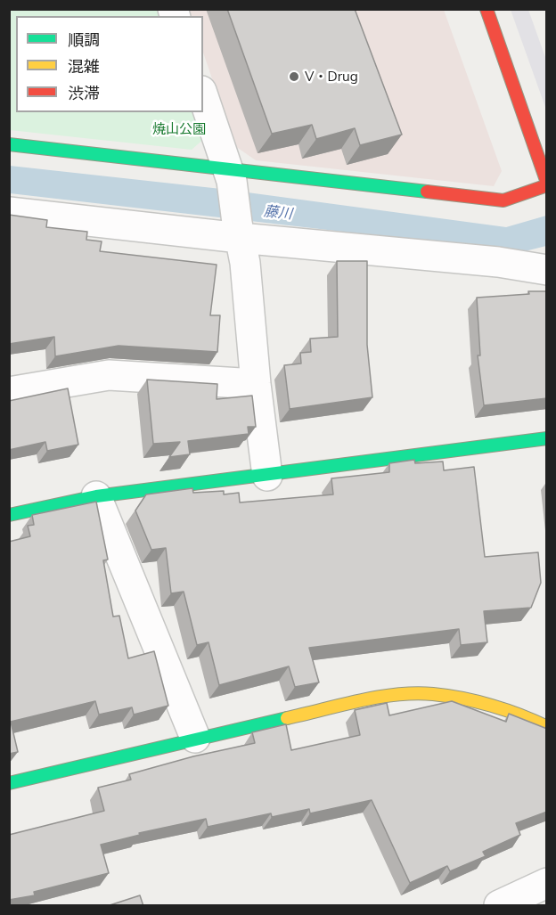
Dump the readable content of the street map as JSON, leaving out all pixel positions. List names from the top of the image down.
{
  "water": ["藤川"],
  "parks": ["焼山公園"],
  "places": ["V・Drug"],
  "legend": ["順調", "混雑", "渋滞"]
}
